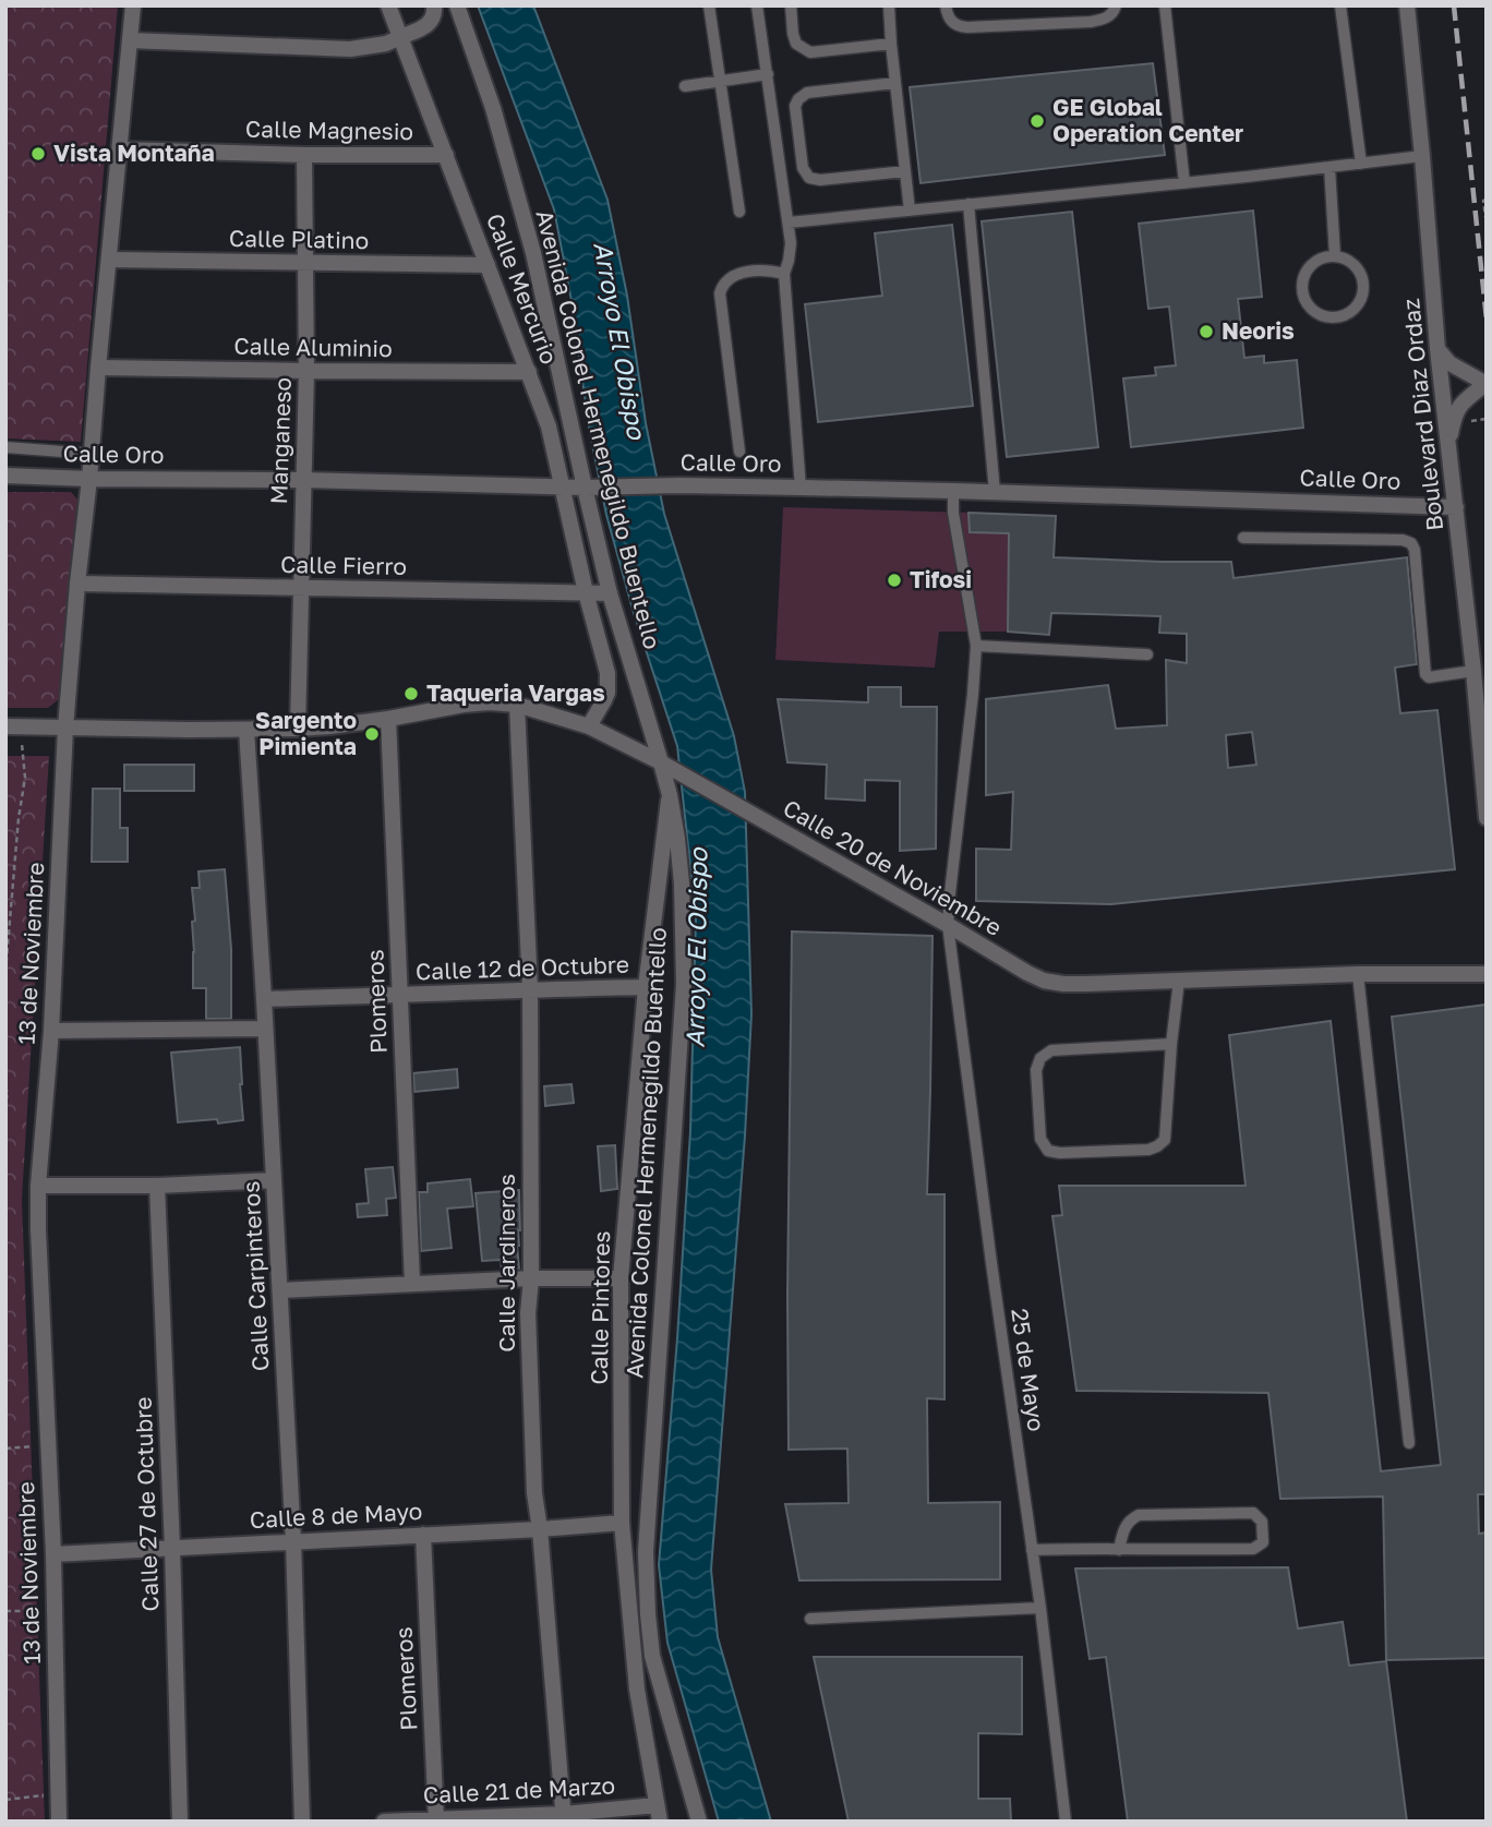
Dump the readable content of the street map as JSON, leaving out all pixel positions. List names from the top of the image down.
{
  "streets": {
    "street": [
      "Calle Magnesio",
      "Calle Platino",
      "Calle Mercurio",
      "Calle Aluminio",
      "Boulevard Diaz Ordaz",
      "Avenida Colonel Hermenegildo Buentello",
      "Manganeso",
      "Calle Oro",
      "Calle Fierro",
      "Calle 20 de Noviembre",
      "13 de Noviembre",
      "Calle 12 de Octubre",
      "Plomeros",
      "Calle Jardineros",
      "Calle Carpinteros",
      "Calle Pintores",
      "Calle 27 de Octubre",
      "Calle 8 de Mayo",
      "Calle 21 de Marzo"
    ],
    "lane": ["25 de Mayo"]
  },
  "crossings": [
    ["Calle Magnesio", "Calle Mercurio"],
    ["Calle Magnesio", "Manganeso"],
    ["Calle Magnesio", "13 de Noviembre"],
    ["Calle Platino", "Calle Mercurio"],
    ["Calle Platino", "Manganeso"],
    ["Calle Platino", "13 de Noviembre"],
    ["Calle Mercurio", "Calle Aluminio"],
    ["Calle Mercurio", "Calle Oro"],
    ["Calle Mercurio", "Calle Fierro"],
    ["Calle Mercurio", "Calle 20 de Noviembre"],
    ["Calle Aluminio", "Manganeso"],
    ["Calle Aluminio", "13 de Noviembre"],
    ["Boulevard Diaz Ordaz", "Calle Oro"],
    ["Avenida Colonel Hermenegildo Buentello", "Calle Oro"],
    ["Avenida Colonel Hermenegildo Buentello", "Calle Fierro"],
    ["Avenida Colonel Hermenegildo Buentello", "Calle 20 de Noviembre"],
    ["Avenida Colonel Hermenegildo Buentello", "Calle Pintores"],
    ["Manganeso", "Calle Oro"],
    ["Manganeso", "Calle Fierro"],
    ["Manganeso", "Calle 20 de Noviembre"],
    ["Calle Oro", "13 de Noviembre"],
    ["Calle Oro", "25 de Mayo"],
    ["Calle Fierro", "13 de Noviembre"],
    ["Calle 20 de Noviembre", "13 de Noviembre"],
    ["Calle 20 de Noviembre", "Plomeros"],
    ["Calle 20 de Noviembre", "Calle Jardineros"],
    ["Calle 20 de Noviembre", "Calle Carpinteros"],
    ["Calle 20 de Noviembre", "25 de Mayo"],
    ["13 de Noviembre", "Calle 8 de Mayo"],
    ["Calle 12 de Octubre", "Plomeros"],
    ["Calle 12 de Octubre", "Calle Jardineros"],
    ["Calle 12 de Octubre", "Calle Carpinteros"],
    ["Calle 12 de Octubre", "Calle Pintores"],
    ["Plomeros", "Calle 8 de Mayo"],
    ["Plomeros", "Calle 21 de Marzo"],
    ["Calle Jardineros", "Calle 8 de Mayo"],
    ["Calle Jardineros", "Calle 21 de Marzo"],
    ["Calle Carpinteros", "Calle 8 de Mayo"],
    ["Calle Pintores", "Calle 8 de Mayo"],
    ["Calle Pintores", "Calle 21 de Marzo"],
    ["Calle 27 de Octubre", "Calle 8 de Mayo"]
  ],
  "water": ["Arroyo El Obispo"],
  "places": [
    "GE Global Operation Center",
    "Vista Montaña",
    "Neoris",
    "Tifosi",
    "Taqueria Vargas",
    "Sargento Pimienta"
  ]
}
